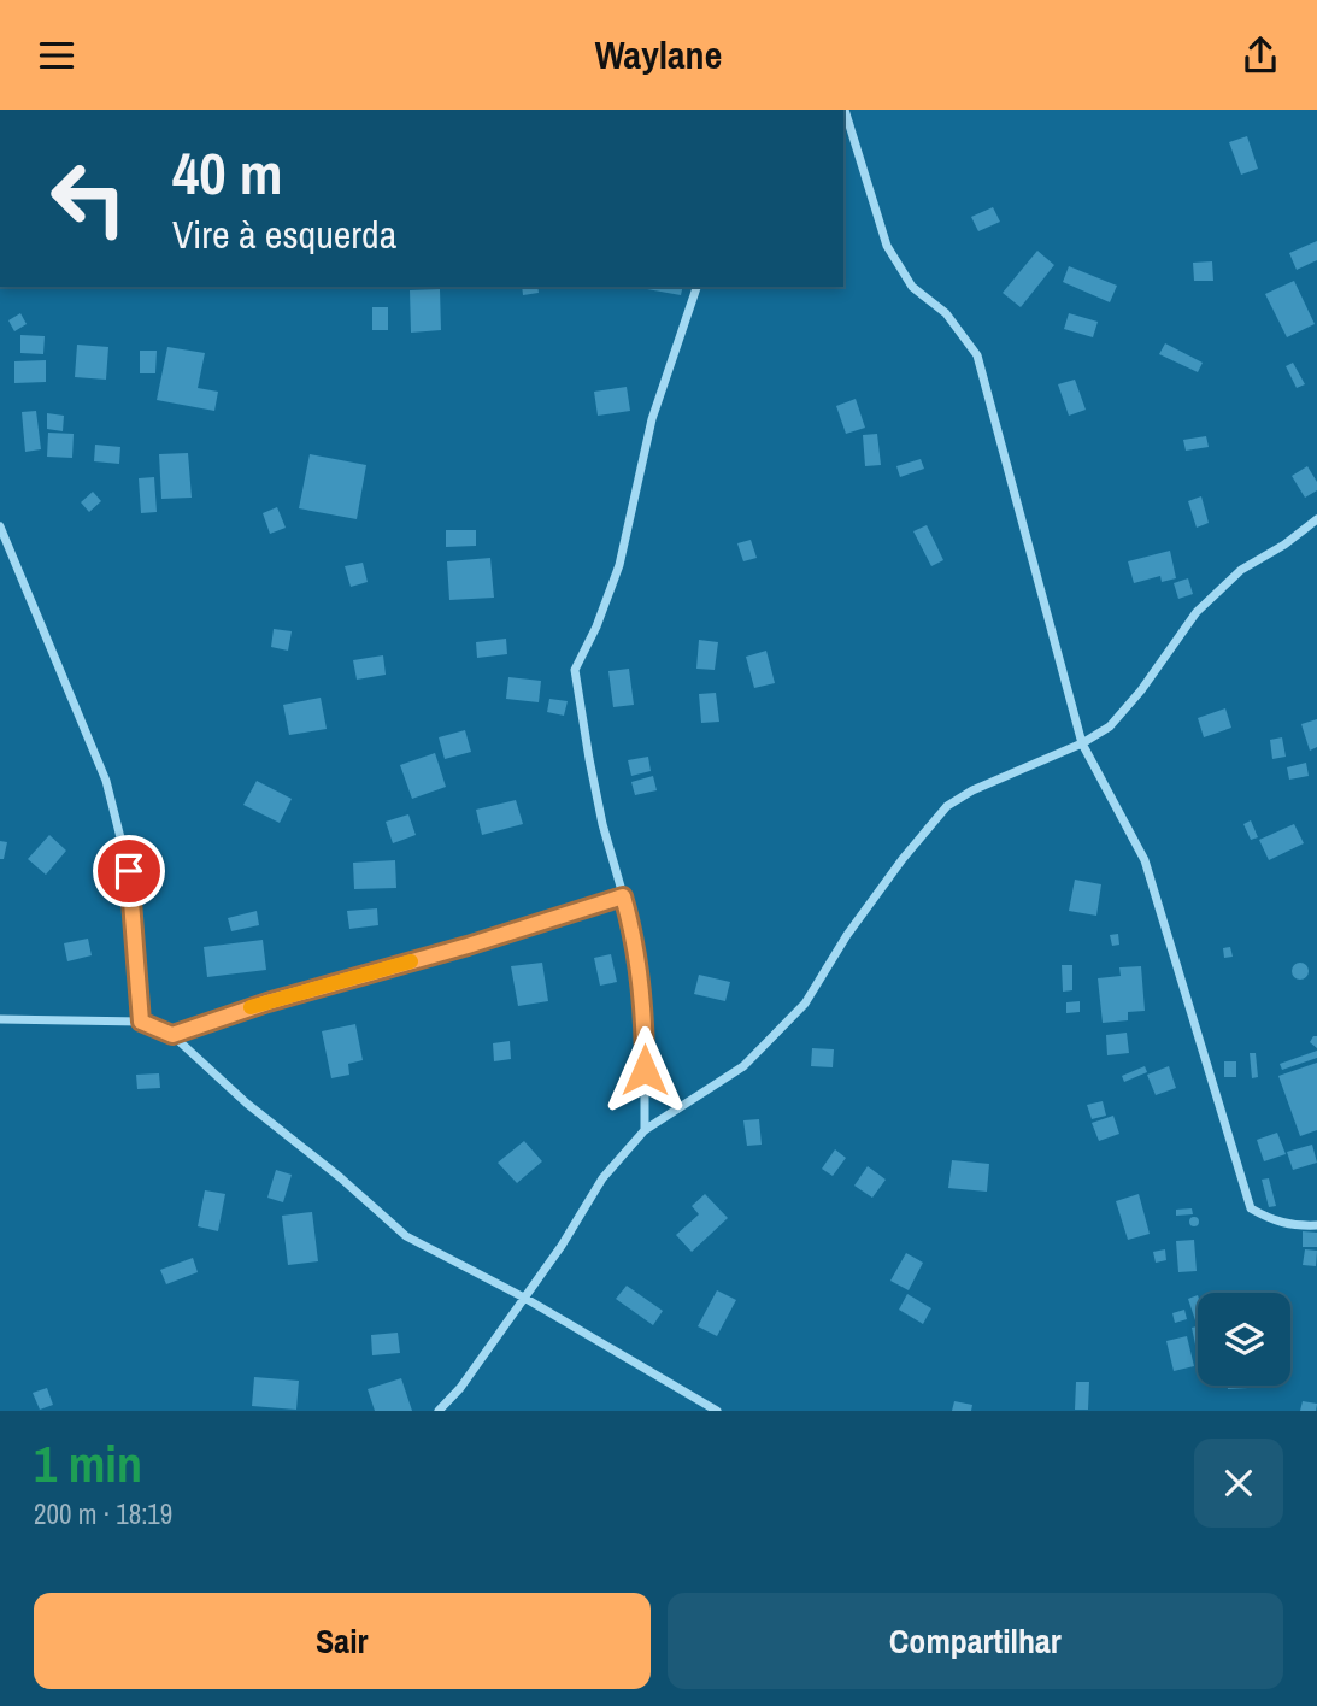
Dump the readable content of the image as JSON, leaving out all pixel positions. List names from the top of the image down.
{
  "page": {
    "header": "Waylane",
    "turn": ["40 m", "Vire à esquerda"],
    "heading": ["1 min", "200 m · 18:19"],
    "buttons": ["Sair", "Compartilhar"]
  }
}
